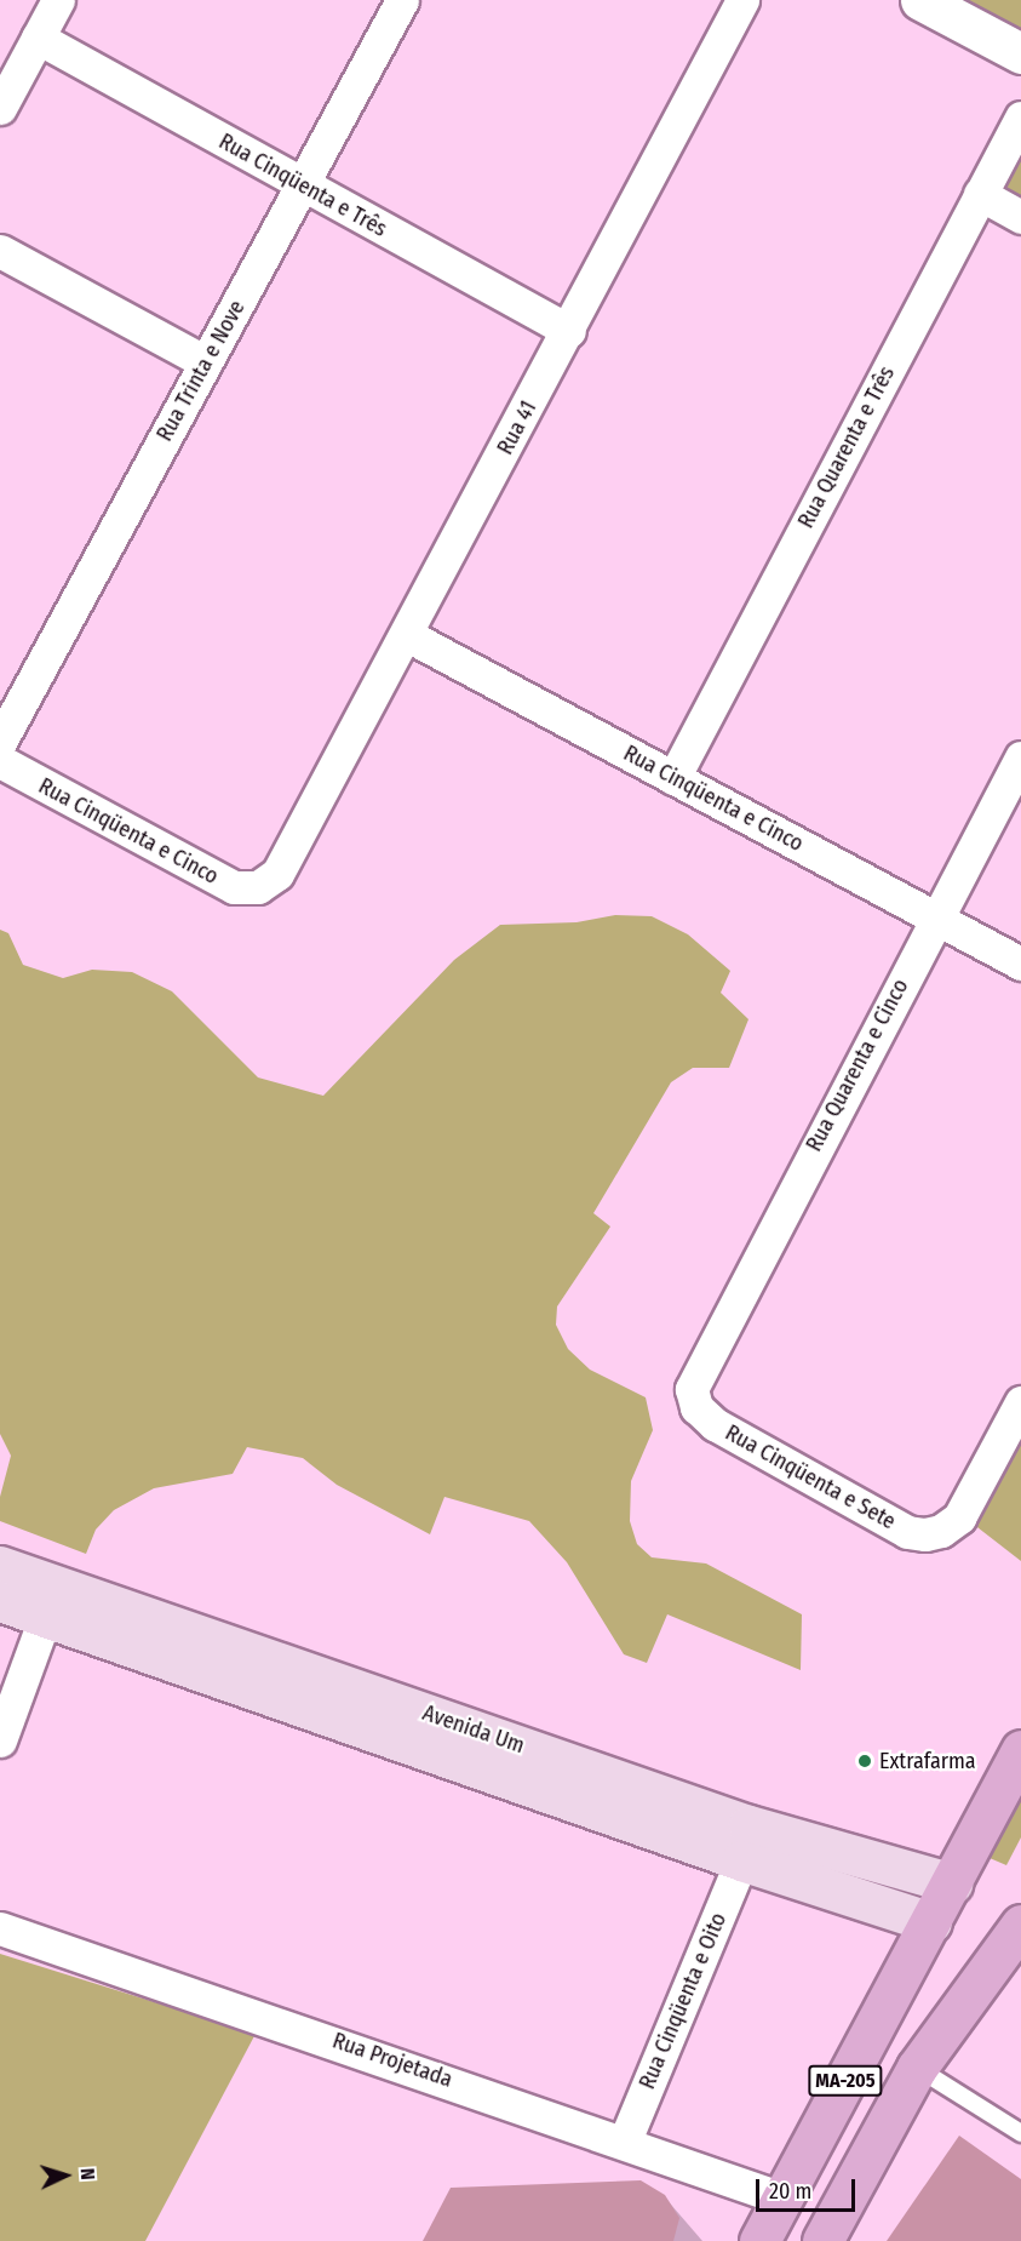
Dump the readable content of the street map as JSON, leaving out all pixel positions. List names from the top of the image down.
{
  "streets": {
    "main road": ["Avenida Um", "MA-205"],
    "street": [
      "Rua Cinqüenta e Três",
      "Rua Trinta e Nove",
      "Rua 41",
      "Rua Quarenta e Três",
      "Rua Cinqüenta e Cinco",
      "Rua Quarenta e Cinco",
      "Rua Cinqüenta e Sete",
      "Rua Cinqüenta e Oito",
      "Rua Projetada"
    ]
  },
  "crossings": [
    ["Rua Cinqüenta e Três", "Rua Trinta e Nove"],
    ["Rua Cinqüenta e Três", "Rua 41"],
    ["Rua 41", "Rua Cinqüenta e Cinco"],
    ["Rua Quarenta e Três", "Rua Cinqüenta e Cinco"],
    ["Rua Cinqüenta e Cinco", "Rua Quarenta e Cinco"],
    ["Rua Quarenta e Cinco", "Rua Cinqüenta e Sete"],
    ["Avenida Um", "Rua Cinqüenta e Oito"],
    ["Avenida Um", "MA-205"],
    ["Rua Cinqüenta e Oito", "Rua Projetada"],
    ["Rua Projetada", "MA-205"]
  ],
  "places": ["Extrafarma"],
  "scale_bar": "20 m",
  "north": "right"
}
